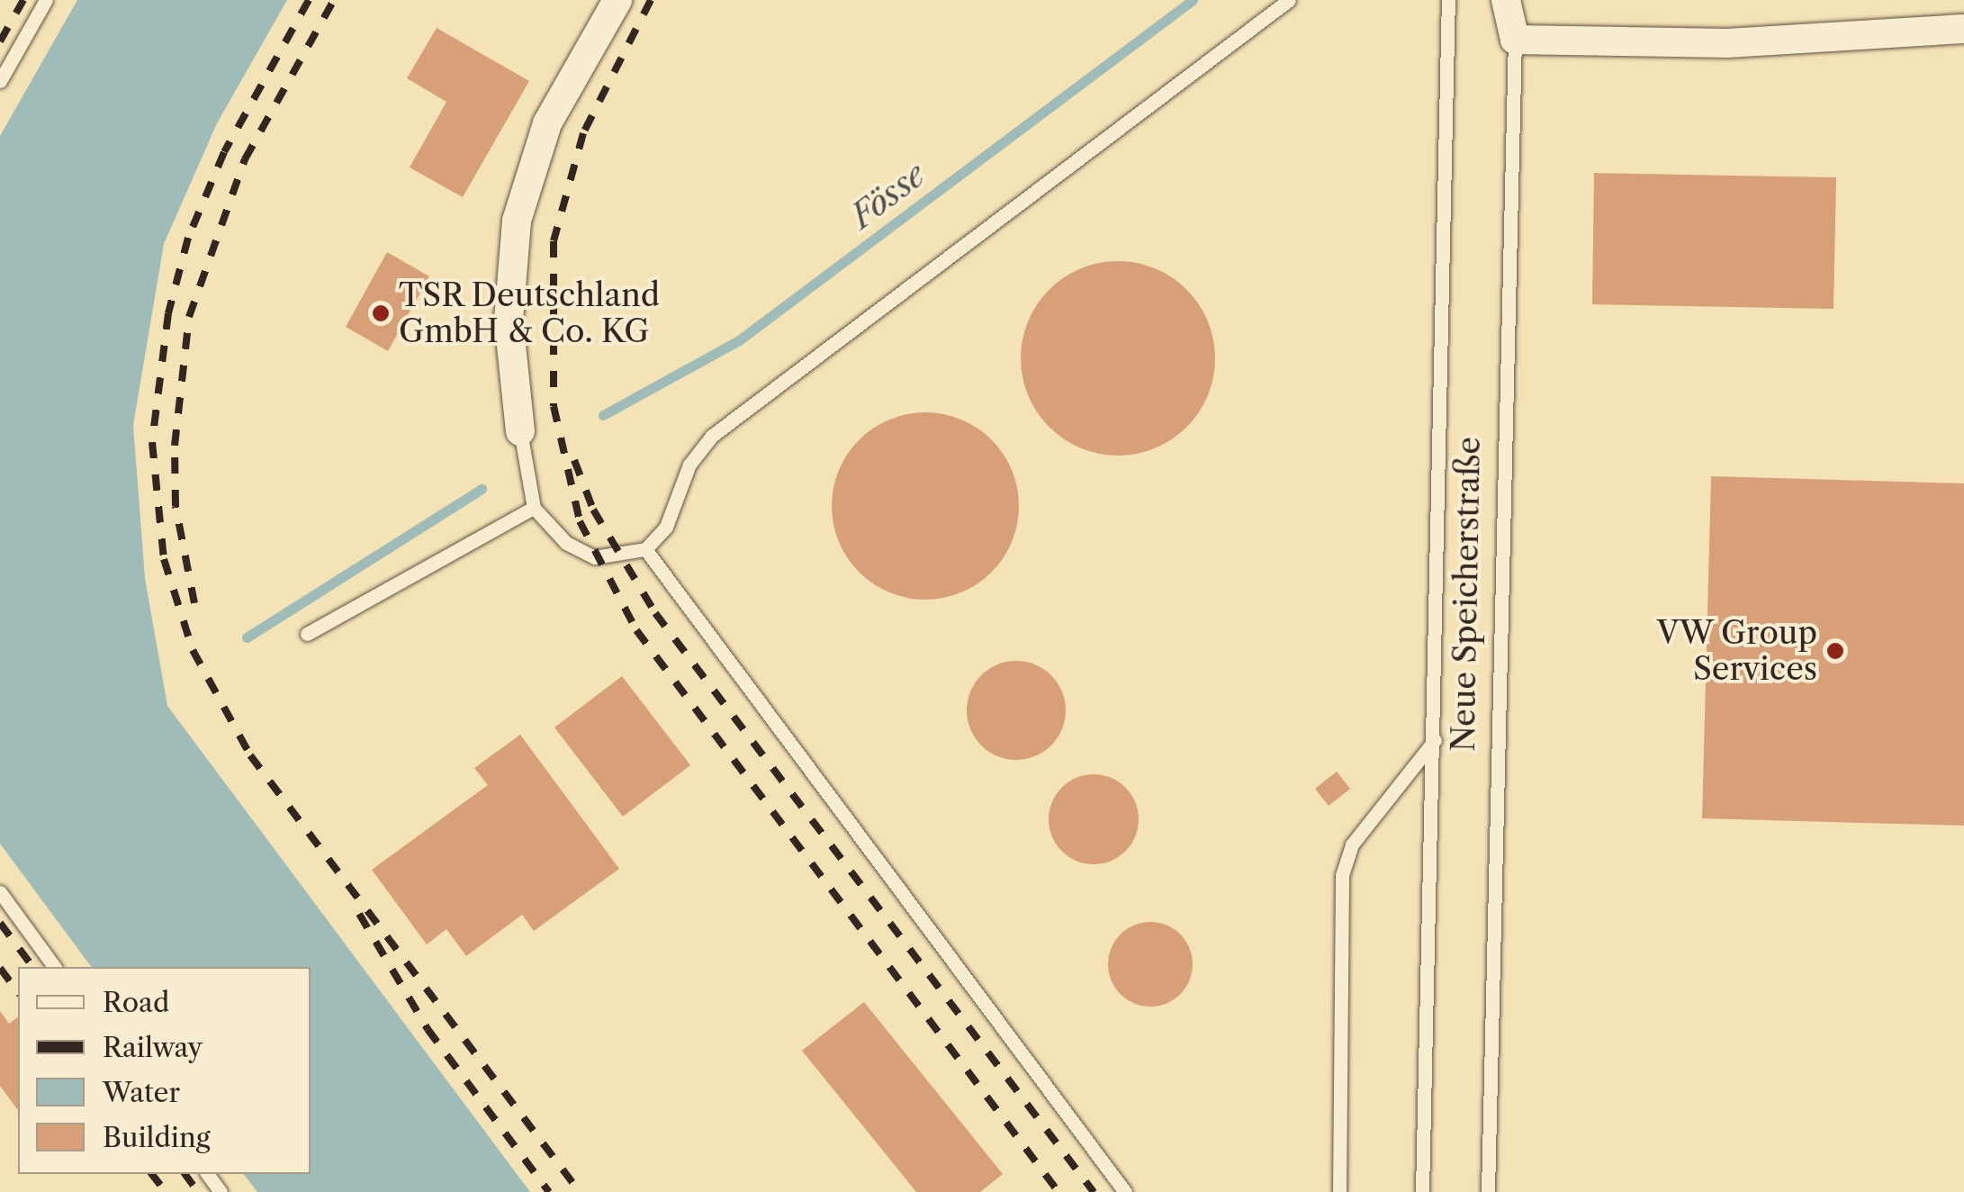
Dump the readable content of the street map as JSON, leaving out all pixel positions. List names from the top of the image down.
{
  "streets": {
    "street": ["Neue Speicherstraße"]
  },
  "water": ["Fösse"],
  "places": ["TSR Deutschland GmbH & Co. KG", "VW Group Services"],
  "legend": [
    "Road",
    "Railway",
    "Water",
    "Building"
  ]
}
